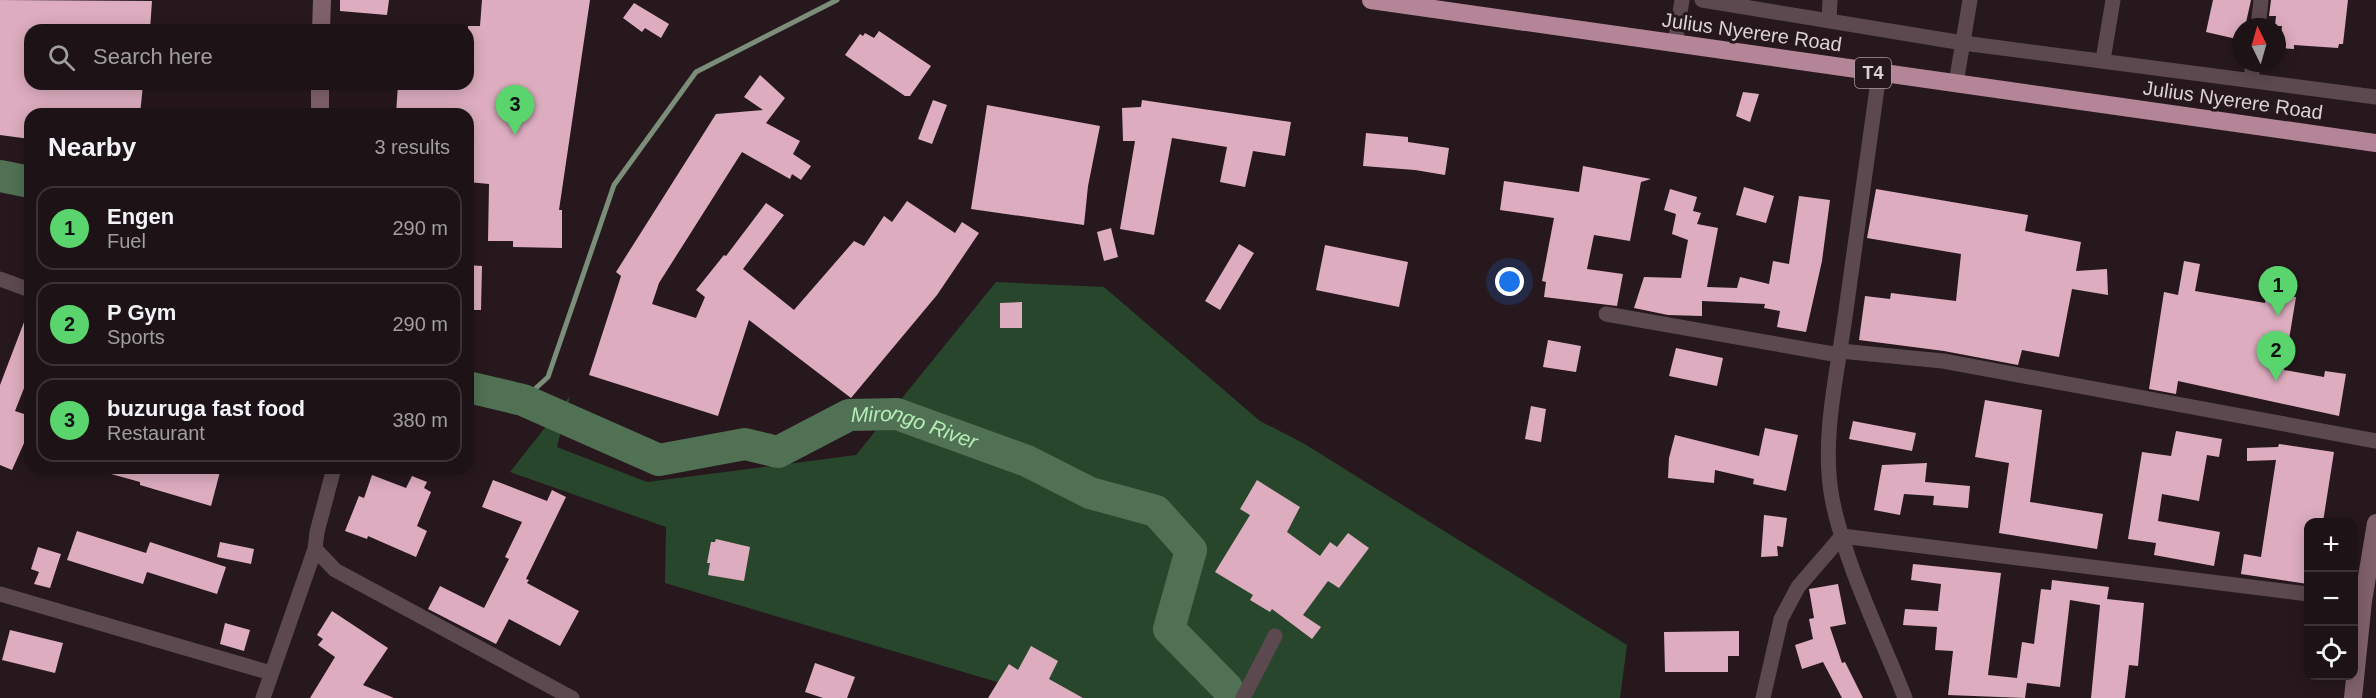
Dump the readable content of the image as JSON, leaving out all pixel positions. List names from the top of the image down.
{
  "streets": {
    "highway": ["Julius Nyerere Road", "T4"]
  },
  "water": ["Mirongo River"],
  "north": "top",
  "page": {
    "search": "Search here",
    "pins": ["3", "1", "2"],
    "heading": ["Nearby", "3 results"],
    "list": [
      {
        "mark": "1",
        "name": "Engen",
        "note": "Fuel",
        "value": "290 m"
      },
      {
        "mark": "2",
        "name": "P Gym",
        "note": "Sports",
        "value": "290 m"
      },
      {
        "mark": "3",
        "name": "buzuruga fast food",
        "note": "Restaurant",
        "value": "380 m"
      }
    ],
    "map_buttons": ["+", "−"]
  }
}
